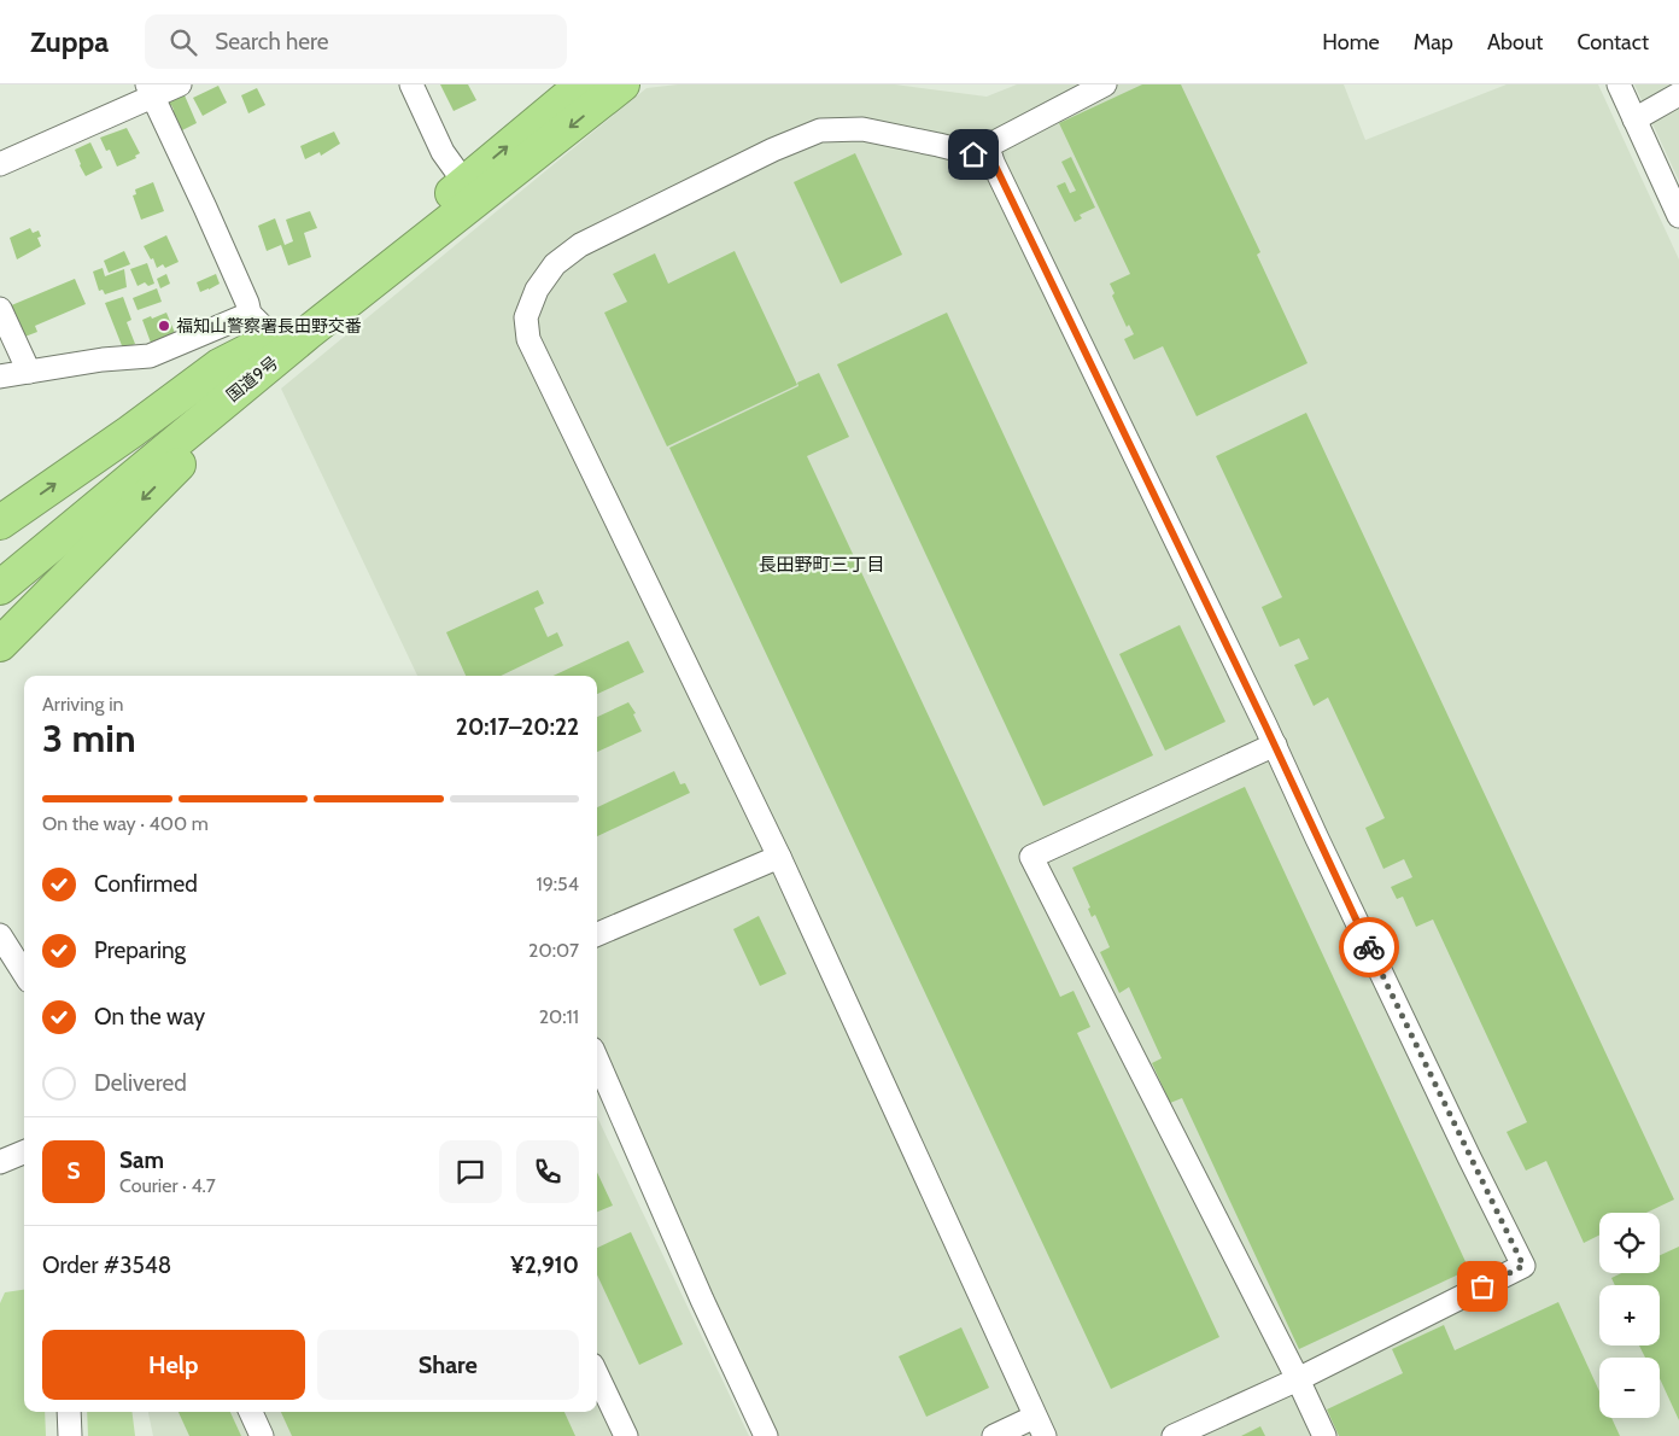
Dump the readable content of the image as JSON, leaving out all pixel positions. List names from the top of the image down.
{
  "streets": {
    "highway": ["国道9号"]
  },
  "districts": ["長田野町三丁目"],
  "places": ["福知山警察署長田野交番"],
  "page": {
    "header": "Zuppa",
    "search": "Search here",
    "nav": [
      "Home",
      "Map",
      "About",
      "Contact"
    ],
    "heading": ["3 min", "Arriving in", "20:17–20:22"],
    "panel": [
      "Sam",
      "Courier · 4.7",
      "Order #3548",
      "¥2,910"
    ],
    "bar": "On the way · 400 m",
    "list": [
      ["Confirmed", "19:54"],
      ["Preparing", "20:07"],
      ["On the way", "20:11"],
      "Delivered"
    ],
    "round": "S",
    "map_buttons": ["+", "−"],
    "buttons": ["Help", "Share"]
  }
}
